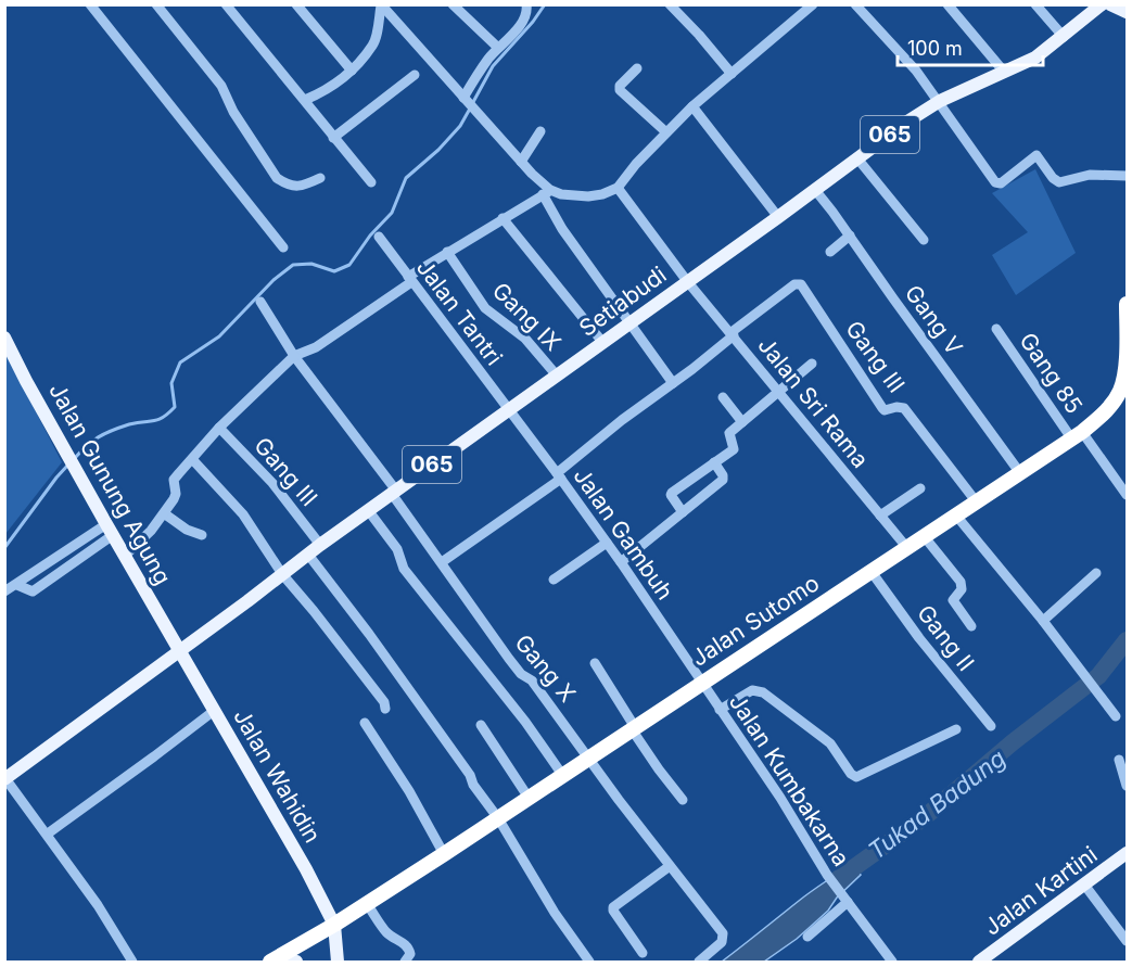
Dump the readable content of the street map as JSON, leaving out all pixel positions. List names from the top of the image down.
{
  "streets": {
    "highway": ["Jalan Sutomo"],
    "main road": [
      "065",
      "Setiabudi",
      "Jalan Gunung Agung",
      "Jalan Wahidin",
      "Jalan Kartini"
    ],
    "street": [
      "Jalan Tantri",
      "Gang IX",
      "Gang V",
      "Gang III",
      "Gang 85",
      "Jalan Sri Rama",
      "Jalan Gambuh",
      "Gang II",
      "Gang X",
      "Jalan Kumbakarna"
    ]
  },
  "crossings": [
    ["Setiabudi", "Jalan Tantri"],
    ["Setiabudi", "Gang IX"],
    ["Setiabudi", "Gang V"],
    ["Setiabudi", "Gang III"],
    ["Setiabudi", "Jalan Sri Rama"],
    ["Setiabudi", "Jalan Gunung Agung"],
    ["Setiabudi", "Jalan Gambuh"],
    ["Setiabudi", "Gang X"],
    ["Setiabudi", "Jalan Wahidin"],
    ["Jalan Tantri", "Jalan Gambuh"],
    ["Gang V", "Jalan Sutomo"],
    ["Gang III", "Jalan Sri Rama"],
    ["Gang III", "Jalan Sutomo"],
    ["Gang 85", "Jalan Sutomo"],
    ["Jalan Sri Rama", "Jalan Sutomo"],
    ["Jalan Gunung Agung", "Jalan Wahidin"],
    ["Jalan Gambuh", "Jalan Sutomo"],
    ["Jalan Gambuh", "Jalan Kumbakarna"],
    ["Jalan Sutomo", "Gang II"],
    ["Jalan Sutomo", "Gang X"],
    ["Jalan Sutomo", "Jalan Wahidin"],
    ["Jalan Sutomo", "Jalan Kumbakarna"]
  ],
  "water": ["Tukad Badung"],
  "scale_bar": "100 m"
}
